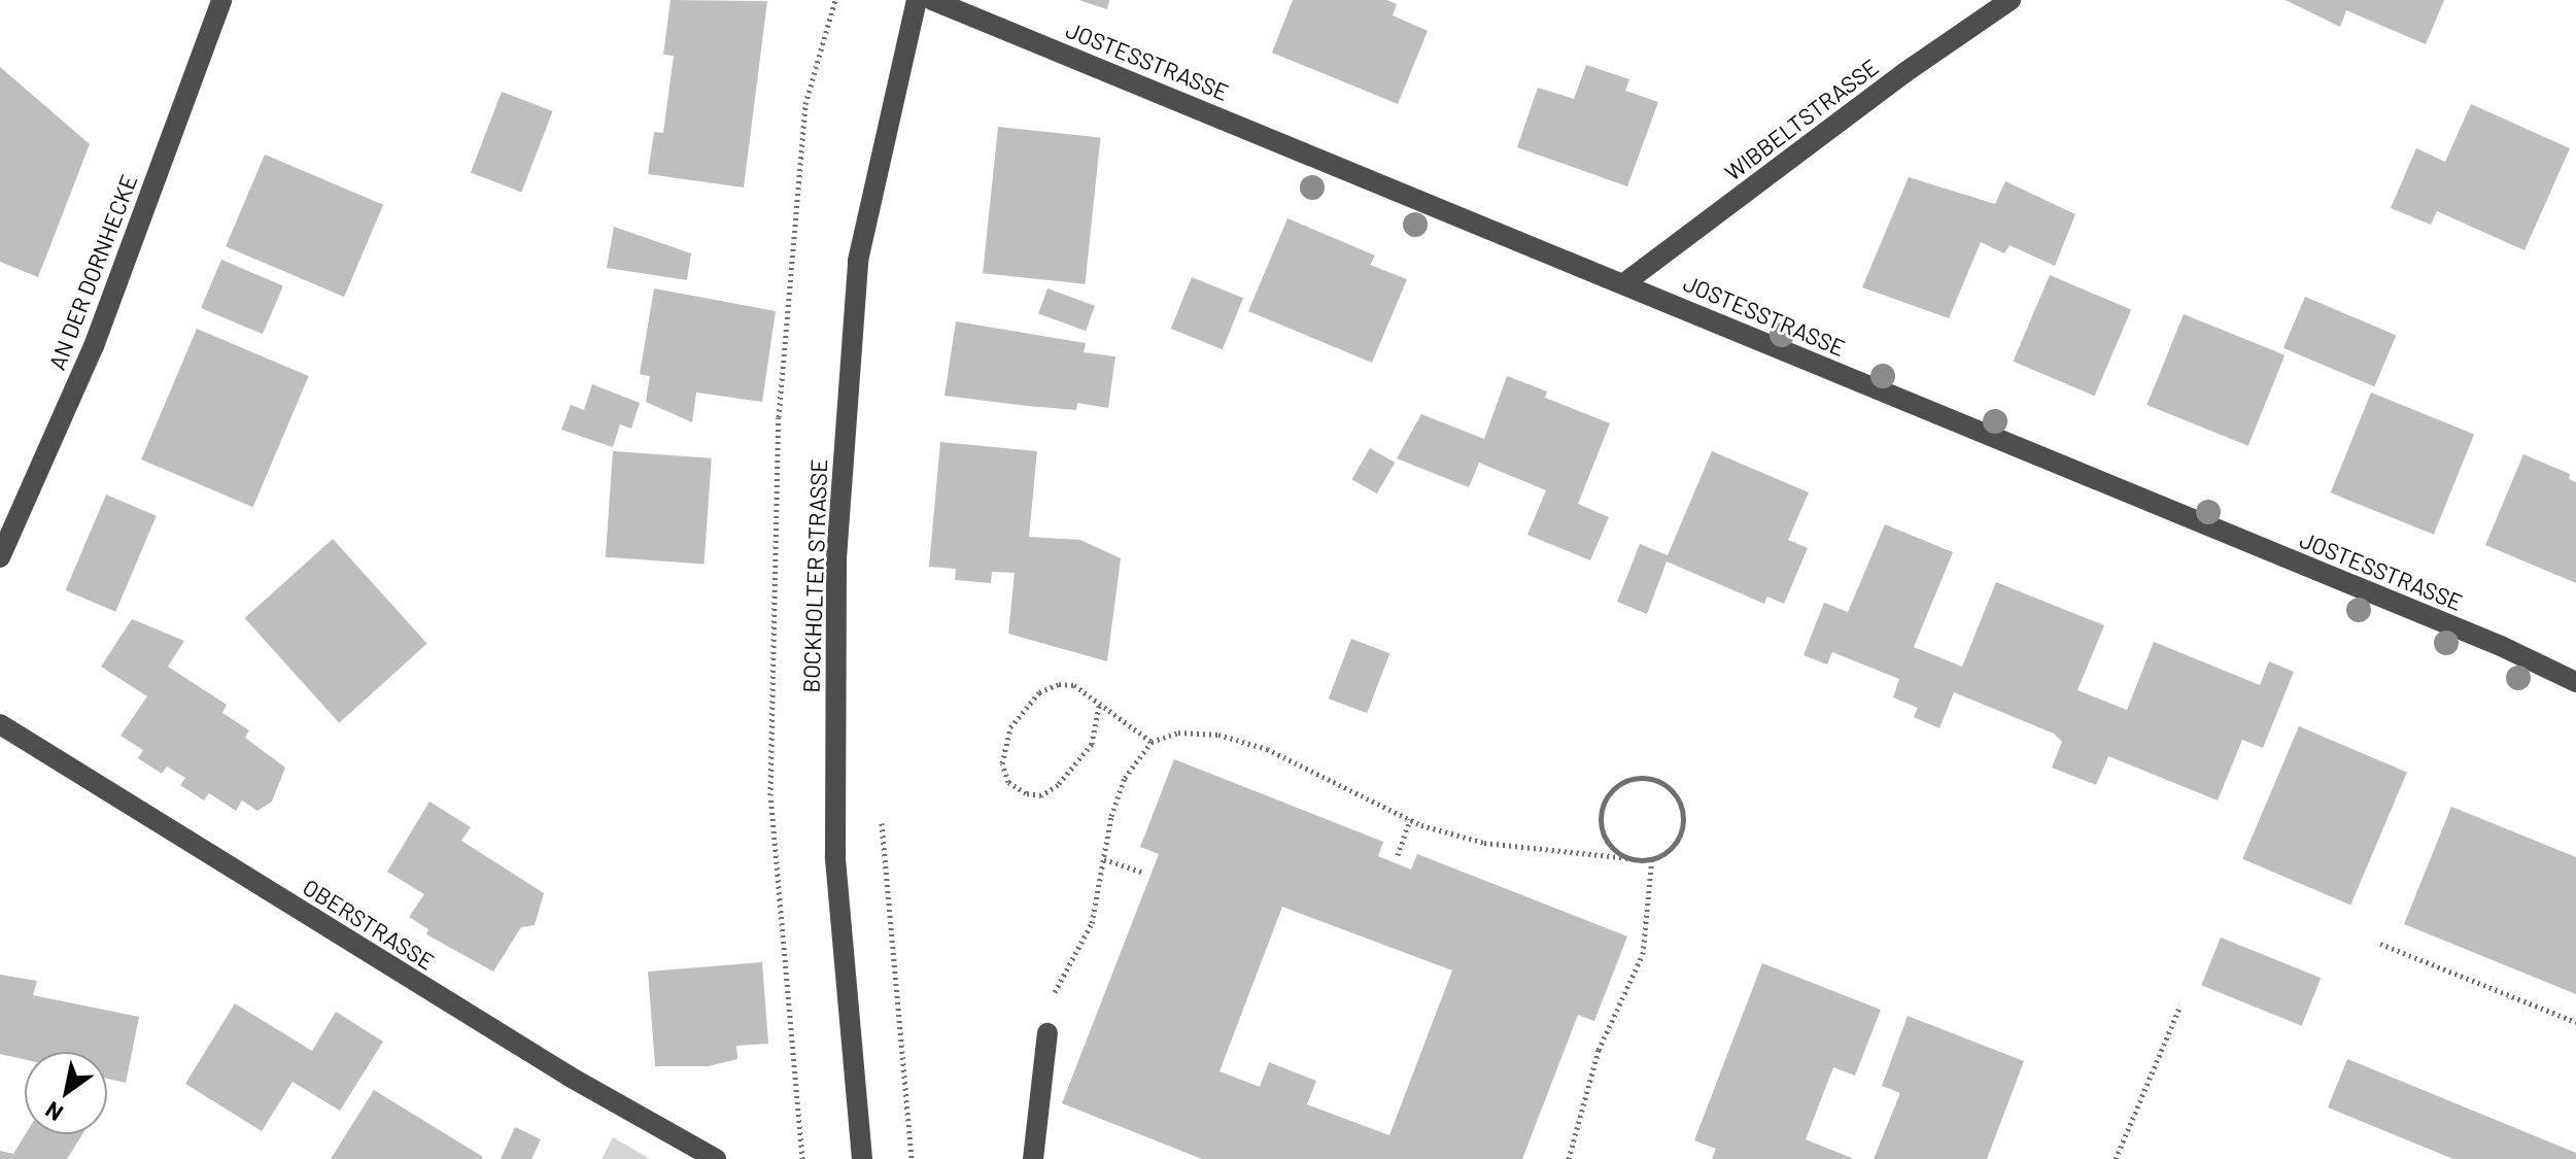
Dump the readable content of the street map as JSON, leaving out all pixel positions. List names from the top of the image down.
{
  "streets": {
    "street": [
      "JOSTESSTRASSE",
      "WIBBELTSTRASSE",
      "AN DER DORNHECKE",
      "BOCKHOLTER STRASSE",
      "OBERSTRASSE"
    ]
  },
  "crossings": [
    ["JOSTESSTRASSE", "WIBBELTSTRASSE"]
  ],
  "north": "bottom left"
}
